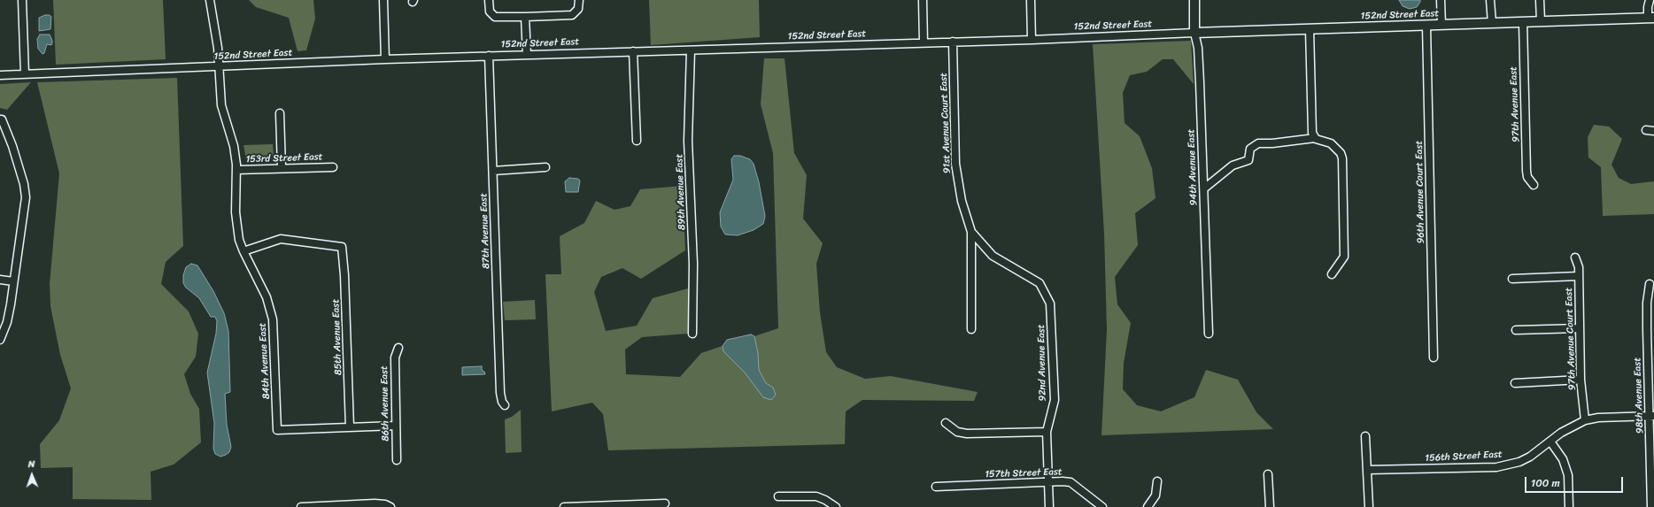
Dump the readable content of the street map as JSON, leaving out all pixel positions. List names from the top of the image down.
{
  "streets": {
    "main road": ["152nd Street East", "94th Avenue East"],
    "street": [
      "97th Avenue East",
      "91st Avenue Court East",
      "153rd Street East",
      "89th Avenue East",
      "96th Avenue Court East",
      "87th Avenue East",
      "85th Avenue East",
      "97th Avenue Court East",
      "84th Avenue East",
      "92nd Avenue East",
      "98th Avenue East",
      "86th Avenue East",
      "156th Street East",
      "157th Street East"
    ]
  },
  "crossings": [
    ["152nd Street East", "97th Avenue East"],
    ["152nd Street East", "91st Avenue Court East"],
    ["152nd Street East", "94th Avenue East"],
    ["152nd Street East", "89th Avenue East"],
    ["152nd Street East", "96th Avenue Court East"],
    ["152nd Street East", "87th Avenue East"],
    ["152nd Street East", "84th Avenue East"],
    ["91st Avenue Court East", "92nd Avenue East"],
    ["153rd Street East", "84th Avenue East"],
    ["85th Avenue East", "84th Avenue East"],
    ["97th Avenue Court East", "156th Street East"],
    ["92nd Avenue East", "157th Street East"],
    ["98th Avenue East", "156th Street East"]
  ],
  "scale_bar": "100 m",
  "north": "top"
}
